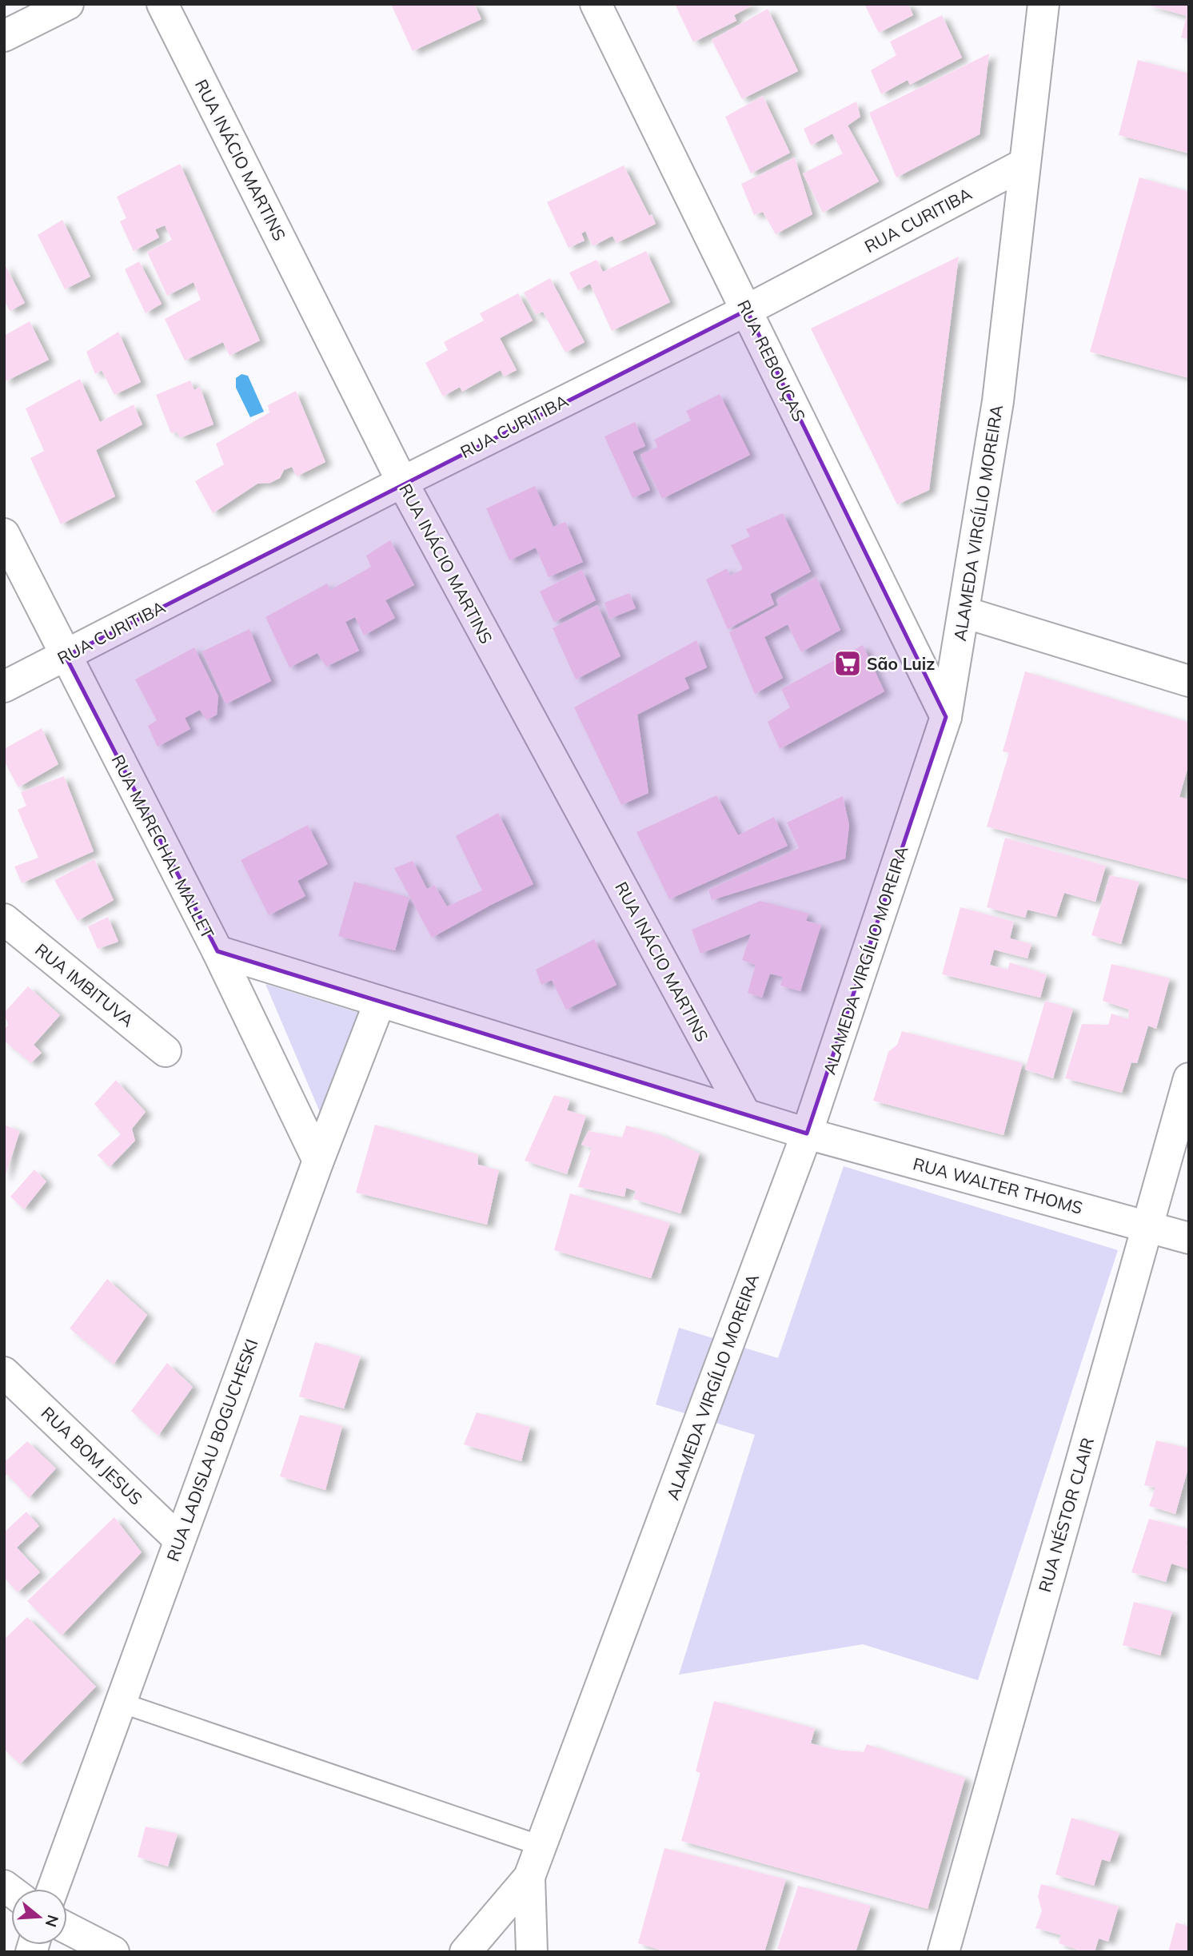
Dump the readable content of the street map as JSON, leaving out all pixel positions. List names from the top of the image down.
{
  "streets": {
    "main road": [
      "RUA INÁCIO MARTINS",
      "RUA CURITIBA",
      "RUA REBOUÇAS",
      "ALAMEDA VIRGÍLIO MOREIRA",
      "RUA MARECHAL MALLET",
      "RUA IMBITUVA",
      "RUA WALTER THOMS",
      "RUA LADISLAU BOGUCHESKI",
      "RUA BOM JESUS",
      "RUA NÉSTOR CLAIR"
    ]
  },
  "crossings": [
    ["RUA INÁCIO MARTINS", "RUA CURITIBA"],
    ["RUA INÁCIO MARTINS", "RUA WALTER THOMS"],
    ["RUA CURITIBA", "RUA REBOUÇAS"],
    ["RUA CURITIBA", "ALAMEDA VIRGÍLIO MOREIRA"],
    ["RUA CURITIBA", "RUA MARECHAL MALLET"],
    ["RUA REBOUÇAS", "ALAMEDA VIRGÍLIO MOREIRA"],
    ["ALAMEDA VIRGÍLIO MOREIRA", "RUA WALTER THOMS"],
    ["RUA MARECHAL MALLET", "RUA WALTER THOMS"],
    ["RUA MARECHAL MALLET", "RUA LADISLAU BOGUCHESKI"],
    ["RUA WALTER THOMS", "RUA LADISLAU BOGUCHESKI"],
    ["RUA WALTER THOMS", "RUA NÉSTOR CLAIR"],
    ["RUA LADISLAU BOGUCHESKI", "RUA BOM JESUS"]
  ],
  "places": {
    "supermarket": ["São Luiz"]
  },
  "north": "right"
}
